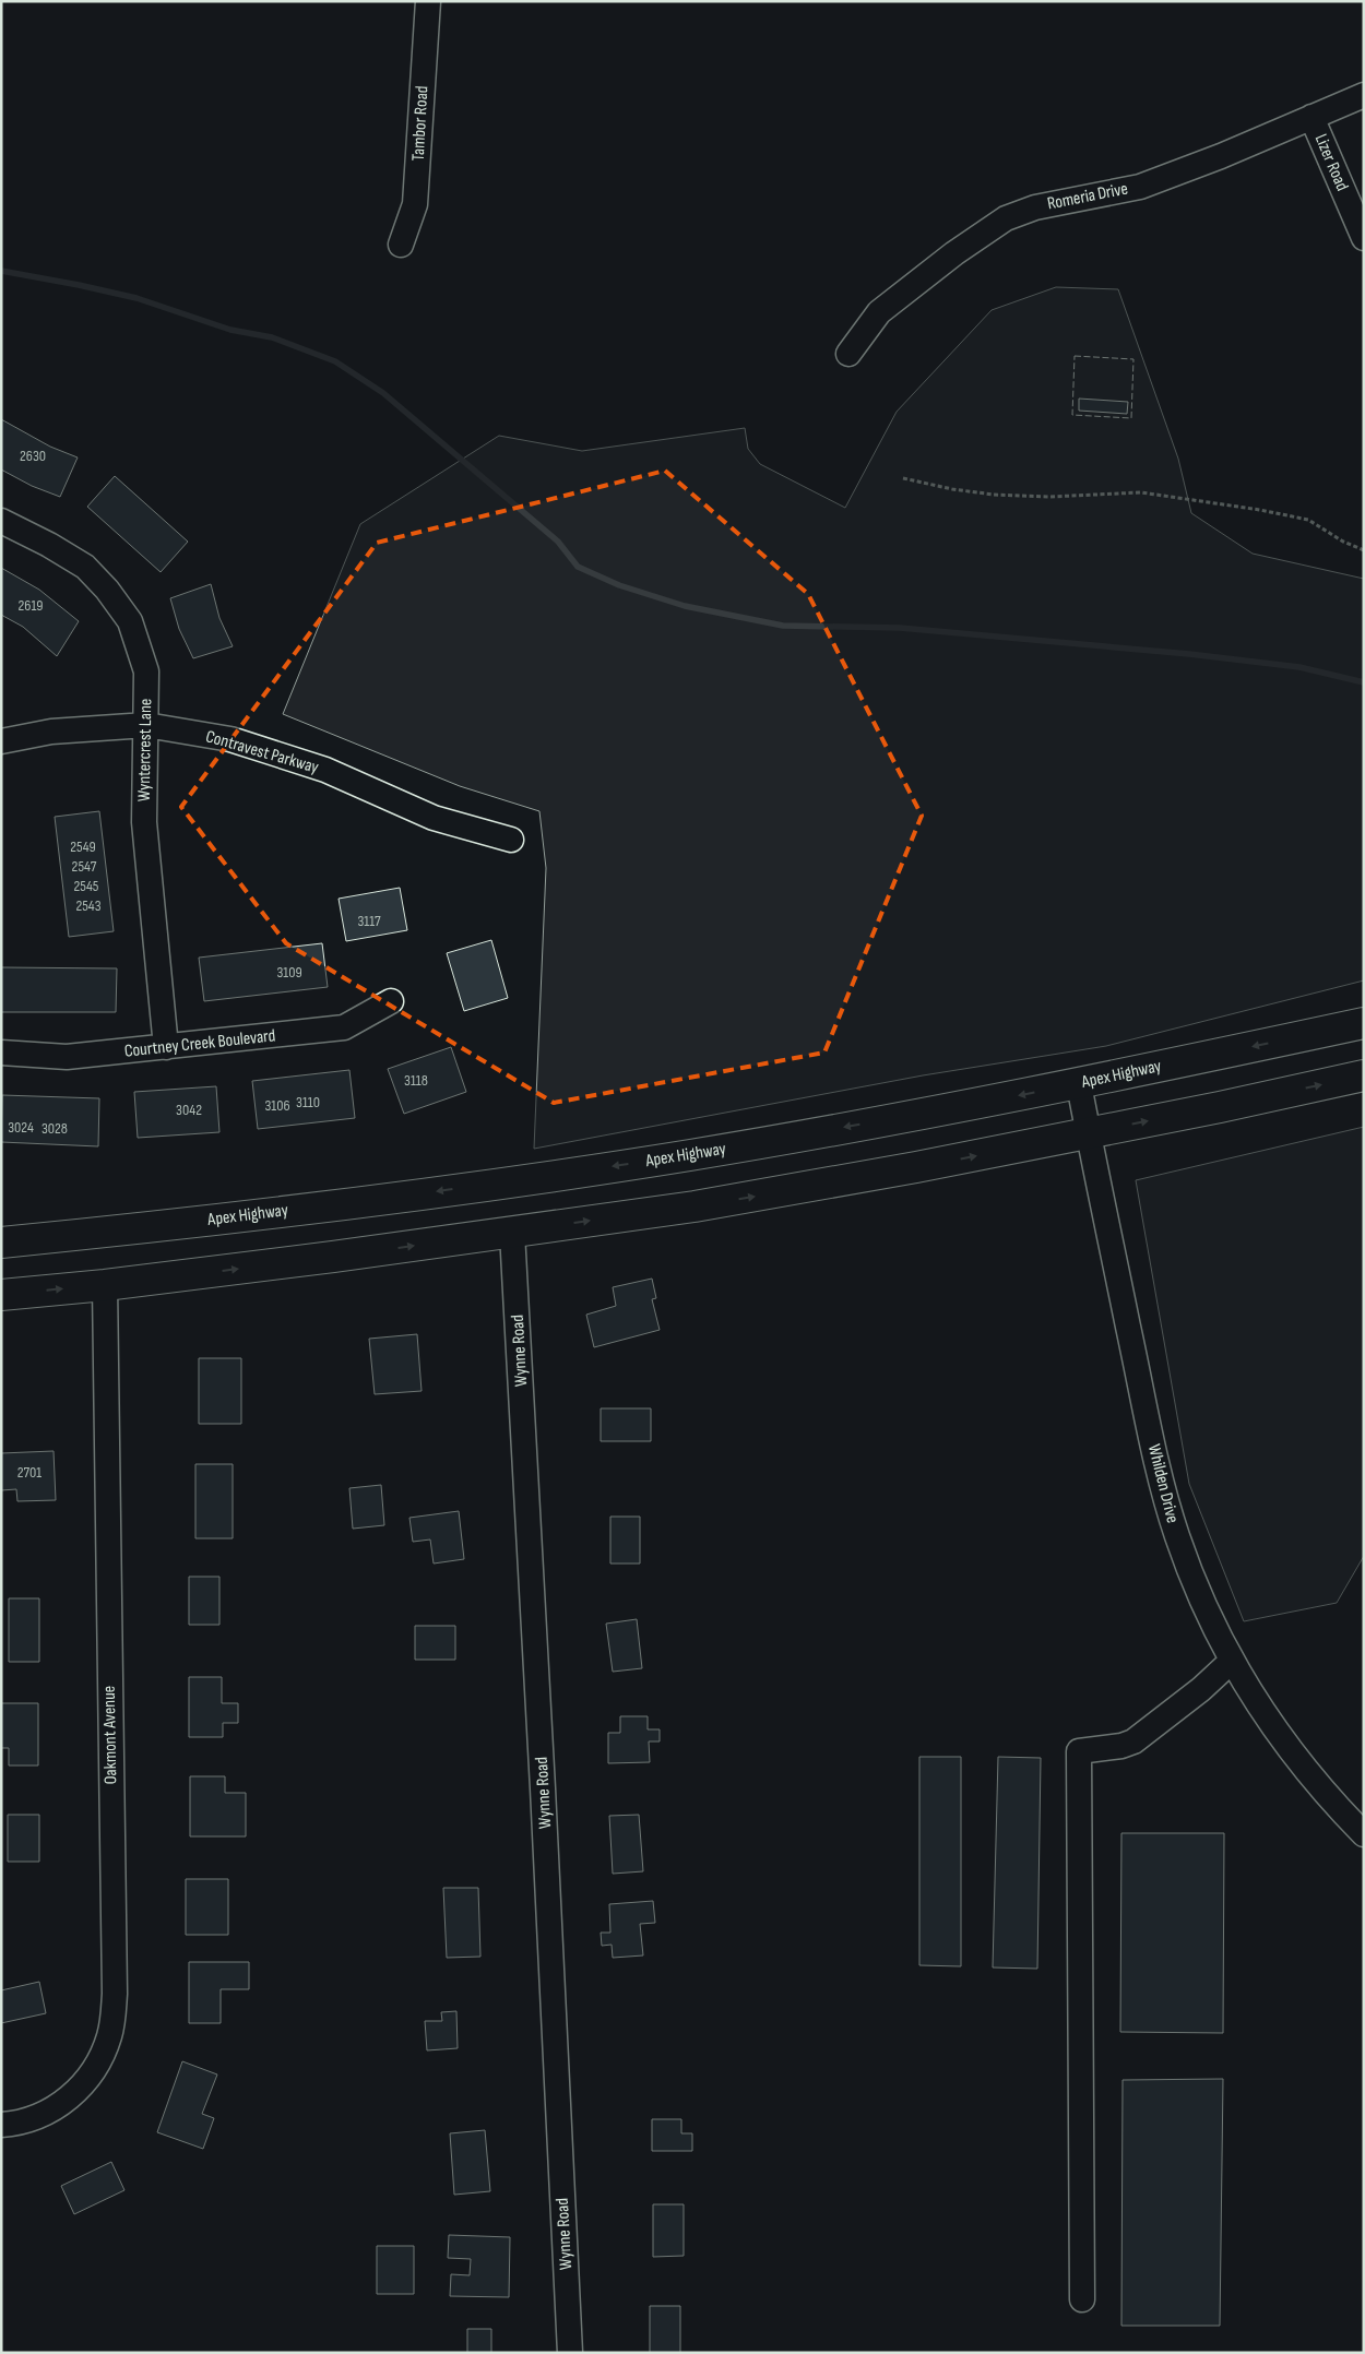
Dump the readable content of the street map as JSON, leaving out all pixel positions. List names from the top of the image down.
{
  "streets": {
    "main road": ["Apex Highway"],
    "street": [
      "Tambor Road",
      "Lizer Road",
      "Romeria Drive",
      "Wyntercrest Lane",
      "Contravest Parkway",
      "Courtney Creek Boulevard",
      "Wynne Road",
      "Whilden Drive",
      "Oakmont Avenue"
    ]
  },
  "crossings": [
    ["Lizer Road", "Romeria Drive"],
    ["Wyntercrest Lane", "Contravest Parkway"],
    ["Wyntercrest Lane", "Courtney Creek Boulevard"],
    ["Apex Highway", "Whilden Drive"]
  ],
  "house_numbers": [
    "2630",
    "2619",
    "2549",
    "2547",
    "2545",
    "2543",
    "3117",
    "3109",
    "3118",
    "3110",
    "3106",
    "3042",
    "3024",
    "3028",
    "2701"
  ]
}
